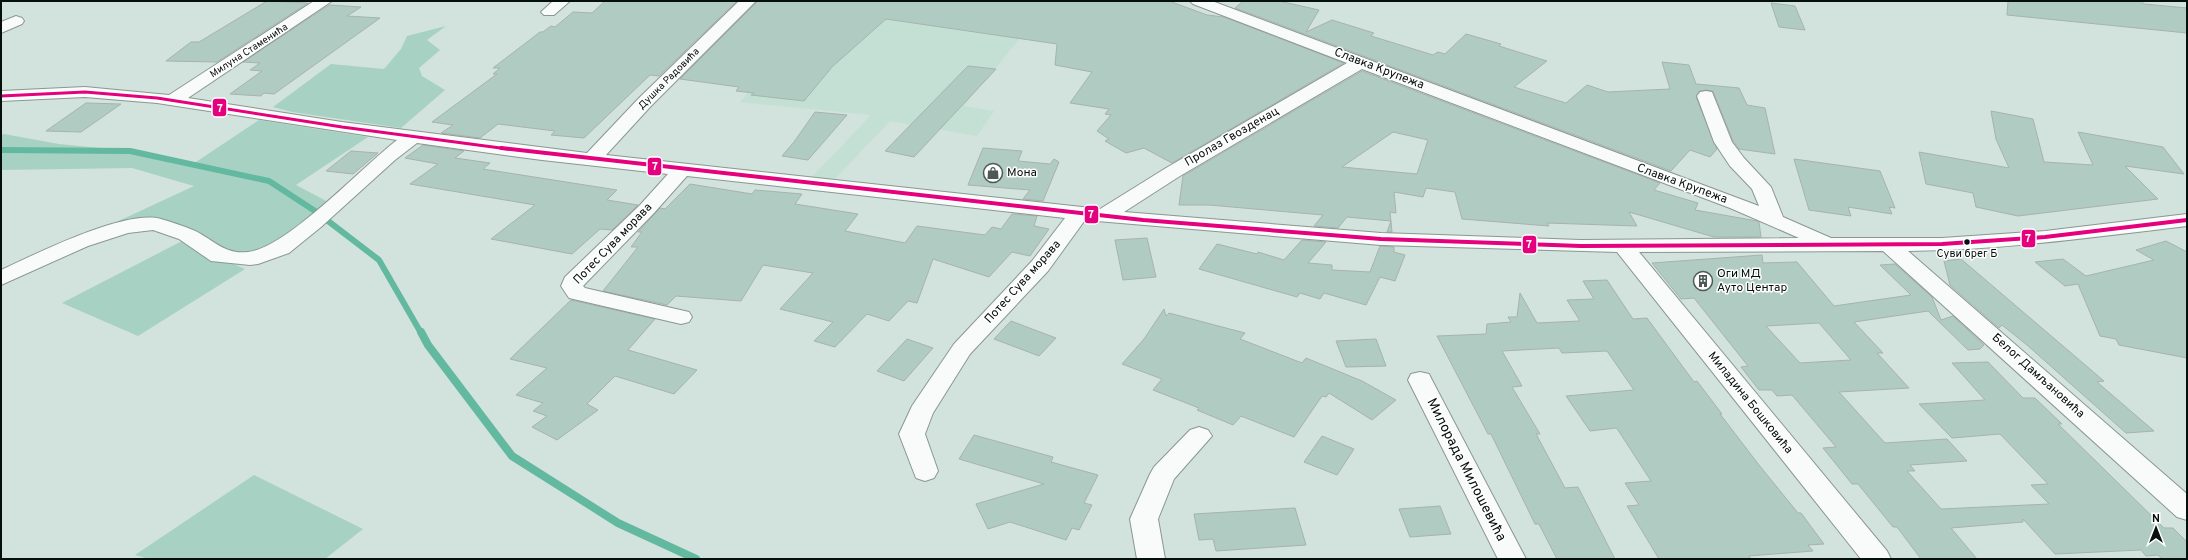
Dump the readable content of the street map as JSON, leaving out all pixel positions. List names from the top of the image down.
{
  "streets": {
    "street": [
      "Милуна Стаменића",
      "Славка Крупежа",
      "Душка Радовића",
      "Пролаз Гвозденац",
      "Потес Сува морава",
      "Белог Дамљановића",
      "Миладина Бошковића",
      "Милорада Милошевића"
    ]
  },
  "crossings": [
    ["Славка Крупежа", "Пролаз Гвозденац"],
    ["Славка Крупежа", "Белог Дамљановића"]
  ],
  "places": {
    "shop": ["Мона"],
    "other": ["Суви брег Б"],
    "building": ["Оги МД Ауто Центар"]
  },
  "lines": ["transit line 7"],
  "north": "top"
}
